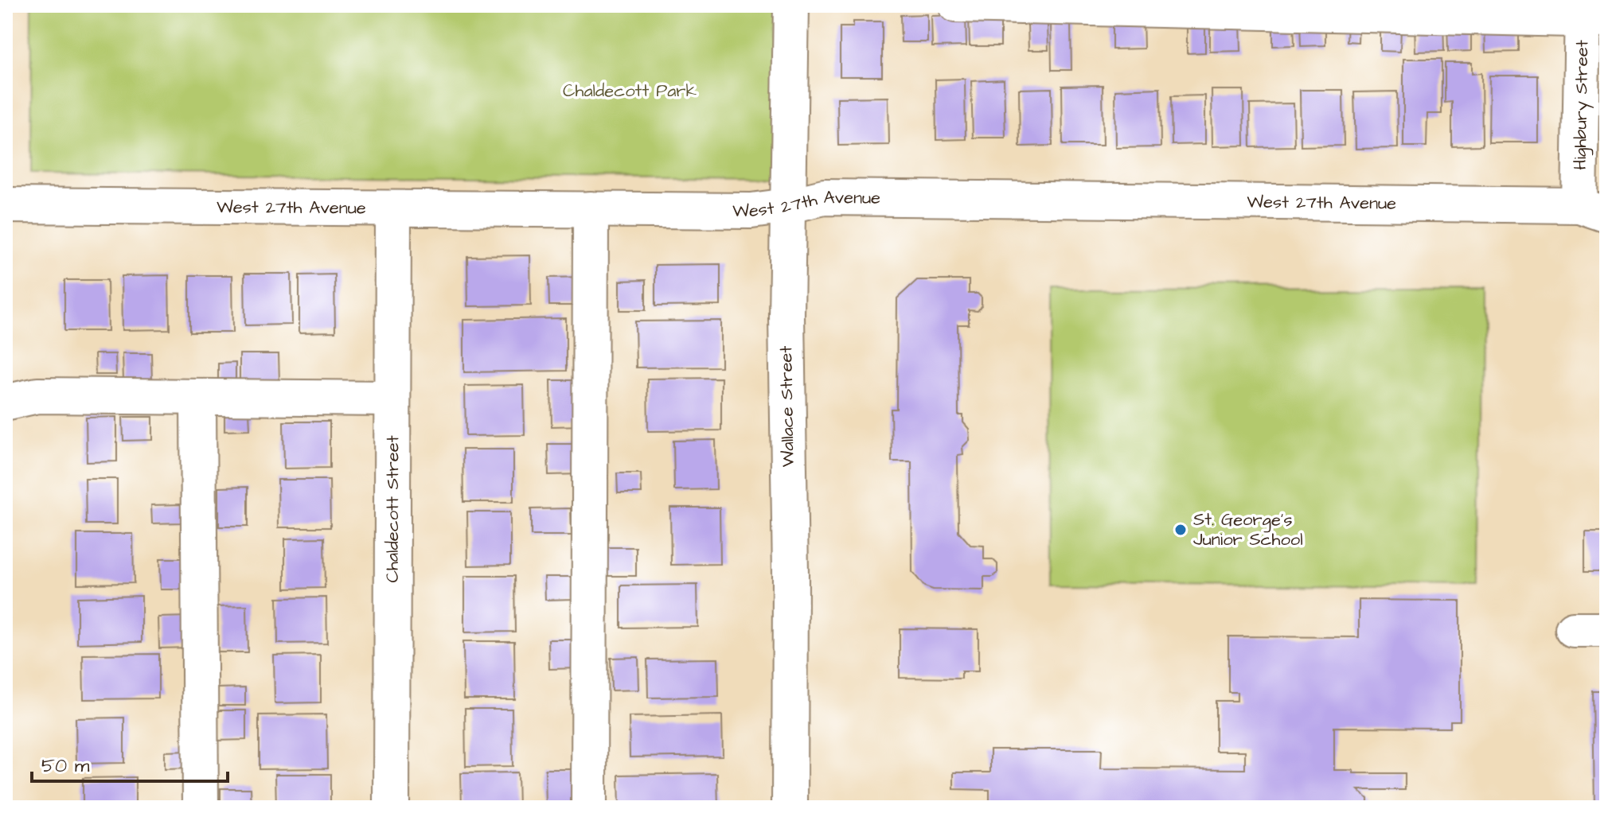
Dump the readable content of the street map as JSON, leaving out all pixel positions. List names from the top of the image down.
{
  "streets": {
    "street": [
      "Highbury Street",
      "West 27th Avenue",
      "Wallace Street",
      "Chaldecott Street"
    ]
  },
  "crossings": [
    ["Highbury Street", "West 27th Avenue"],
    ["West 27th Avenue", "Wallace Street"],
    ["West 27th Avenue", "Chaldecott Street"]
  ],
  "parks": ["Chaldecott Park"],
  "places": ["St. George's Junior School"],
  "scale_bar": "50 m"
}
